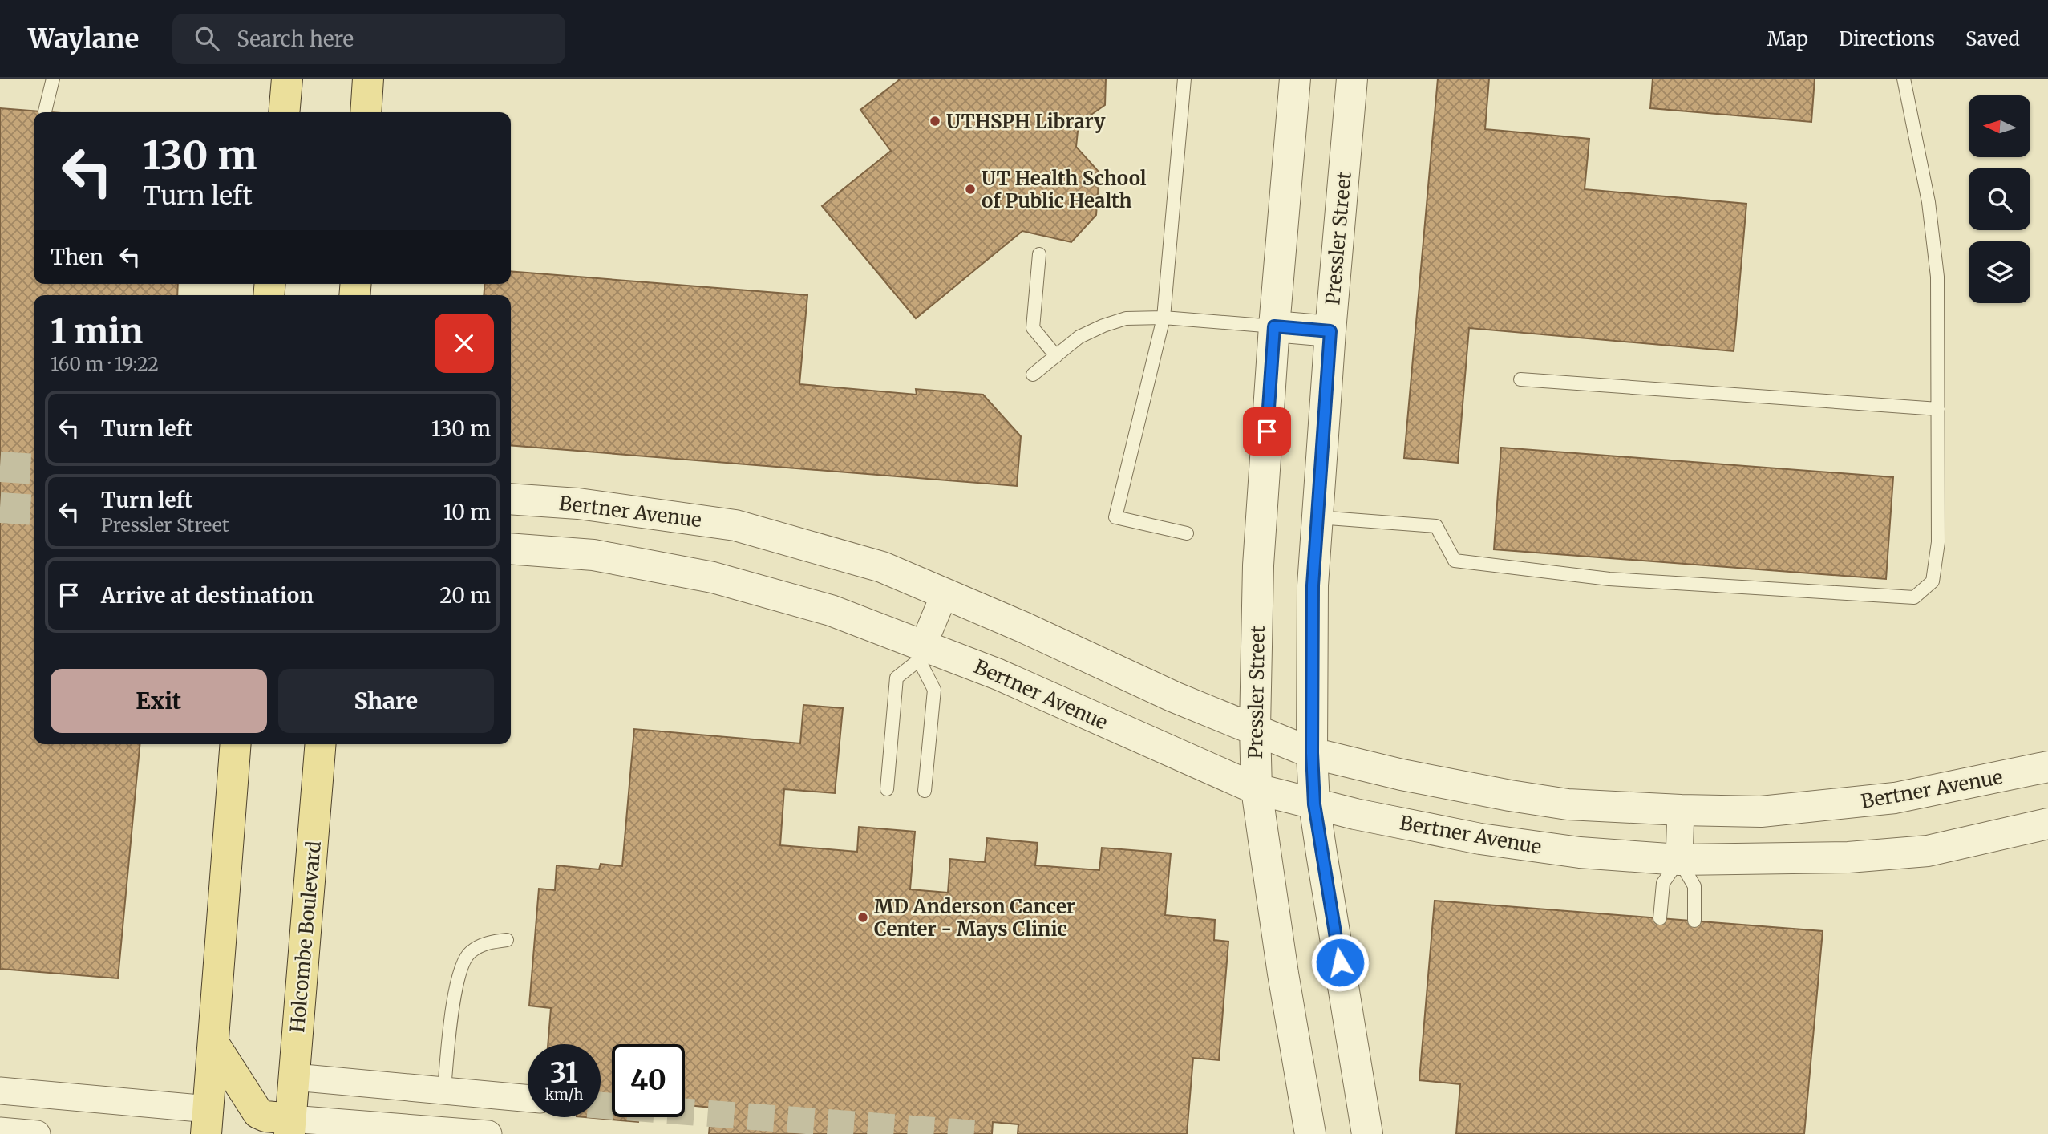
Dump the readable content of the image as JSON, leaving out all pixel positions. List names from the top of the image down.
{
  "streets": {
    "main road": ["Holcombe Boulevard"],
    "street": ["Pressler Street", "Bertner Avenue"]
  },
  "crossings": [
    ["Pressler Street", "Bertner Avenue"]
  ],
  "places": ["UTHSPH Library", "UT Health School of Public Health", "MD Anderson Cancer Center - Mays Clinic"],
  "north": "left",
  "page": {
    "header": "Waylane",
    "search": "Search here",
    "nav": ["Map", "Directions", "Saved"],
    "turn": ["130 m", "Turn left"],
    "then": "Then",
    "heading": ["1 min", "160 m · 19:22"],
    "list": [
      {
        "name": "Turn left",
        "value": "130 m"
      },
      {
        "name": "Turn left",
        "note": "Pressler Street",
        "value": "10 m"
      },
      {
        "name": "Arrive at destination",
        "value": "20 m"
      }
    ],
    "buttons": ["Exit", "Share"],
    "speed": "31 km/h",
    "limit": "40"
  }
}
